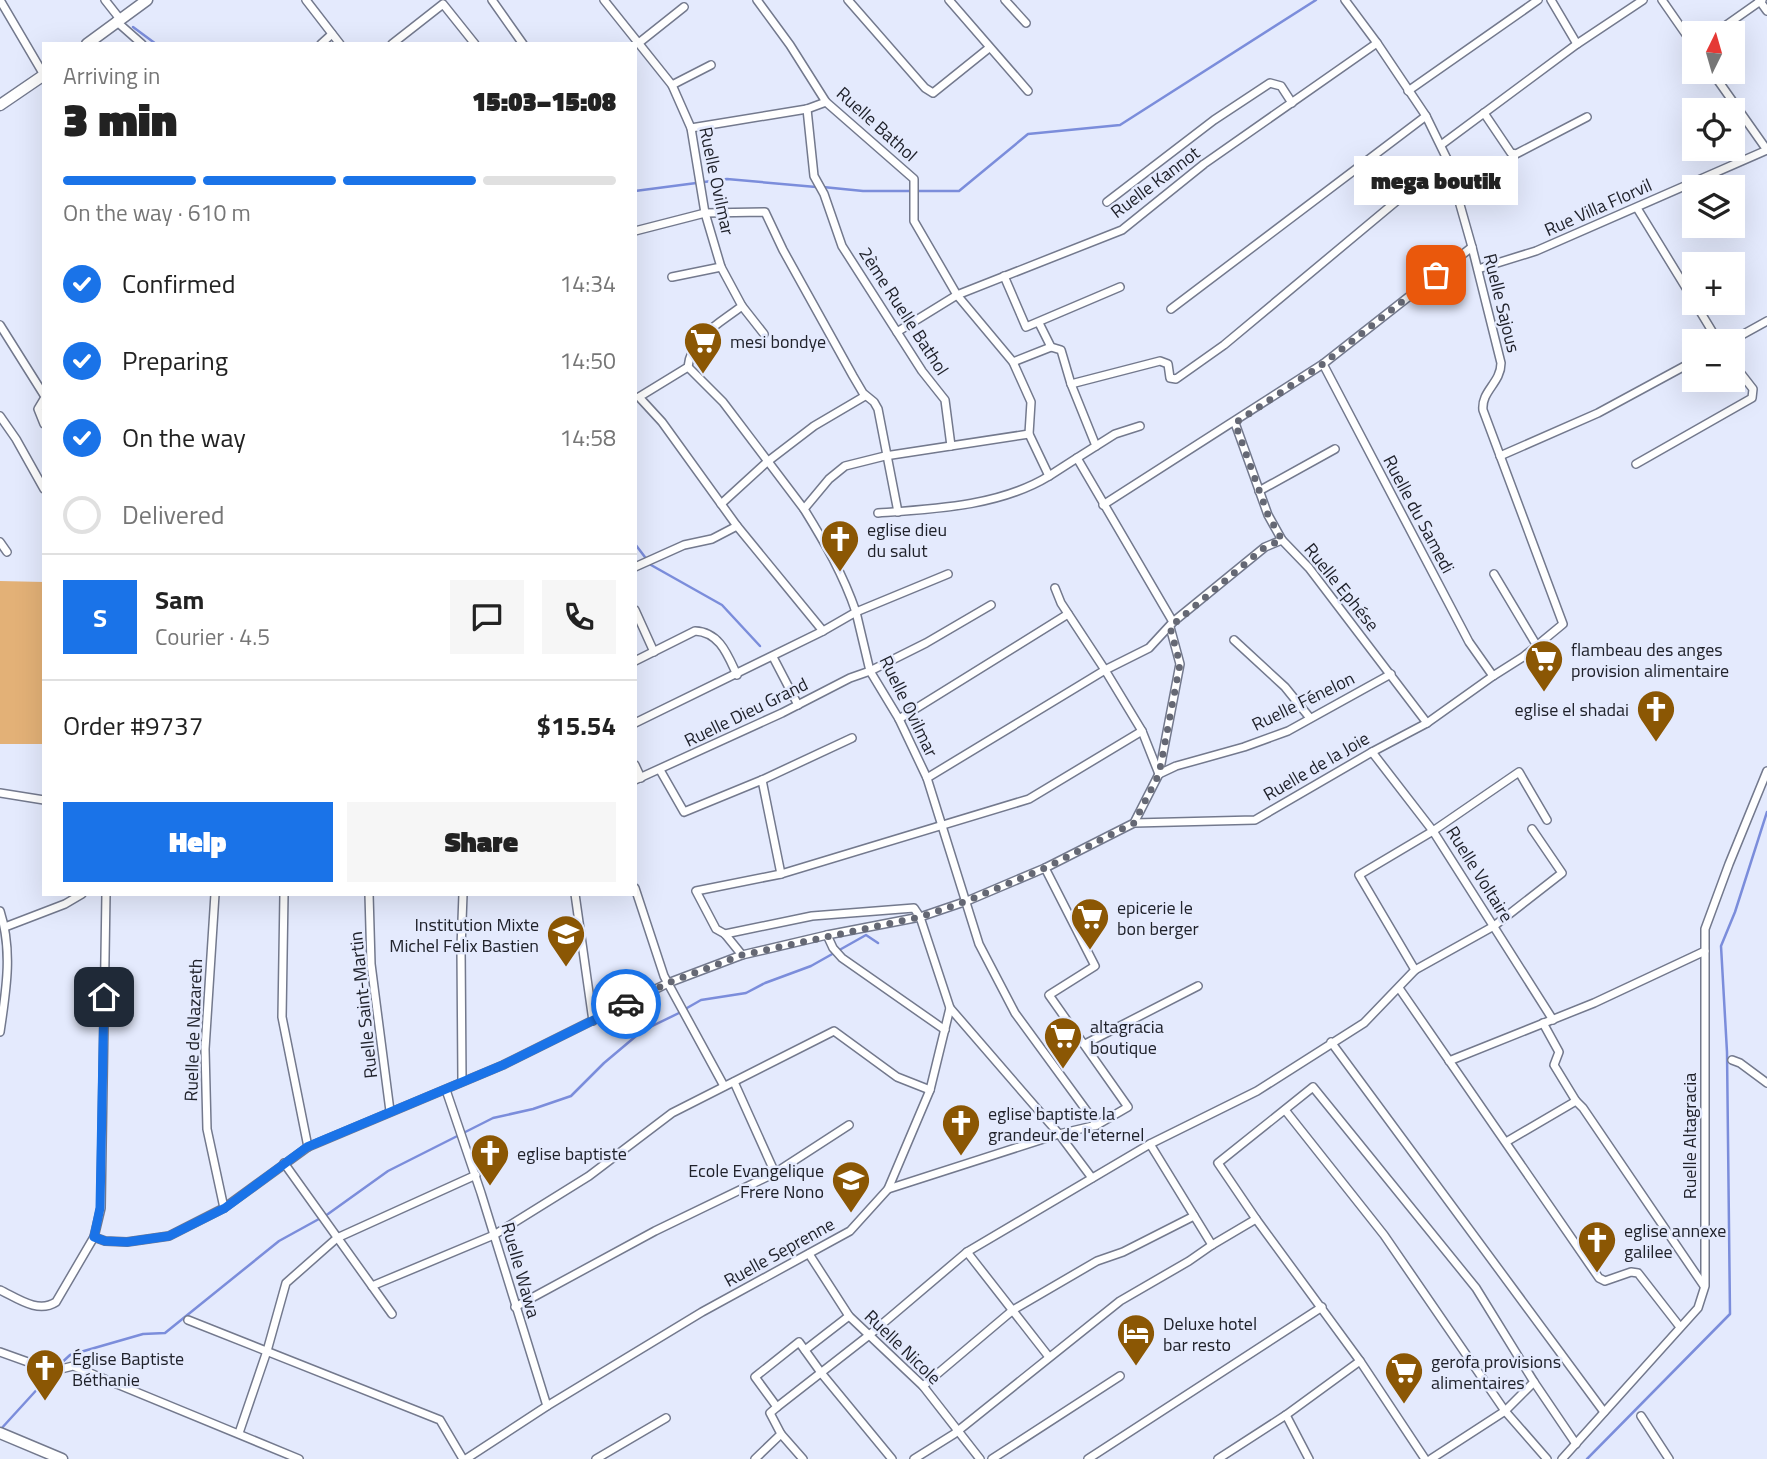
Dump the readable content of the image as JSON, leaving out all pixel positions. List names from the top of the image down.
{
  "streets": {
    "street": [
      "Ruelle Bathol",
      "Ruelle Ovilmar",
      "Ruelle Kannot",
      "Rue Villa Florvil",
      "Ruelle Sajous",
      "2ème Ruelle Bathol",
      "Ruelle du Samedi",
      "Ruelle Ephése",
      "Ruelle Fénelon",
      "Ruelle Dieu Grand",
      "Ruelle de la Joie",
      "Ruelle Voltaire",
      "Ruelle Saint-Martin",
      "Ruelle de Nazareth",
      "Ruelle Altagracia",
      "Ruelle Seprenne",
      "Ruelle Wawa",
      "Ruelle Nicole"
    ]
  },
  "crossings": [
    ["Ruelle Bathol", "Ruelle Kannot"],
    ["Ruelle Ovilmar", "Ruelle Dieu Grand"],
    ["Ruelle Ovilmar", "Ruelle de la Joie"],
    ["Ruelle Kannot", "Ruelle Sajous"],
    ["Ruelle Kannot", "2ème Ruelle Bathol"],
    ["Rue Villa Florvil", "Ruelle Sajous"],
    ["Ruelle Sajous", "Ruelle du Samedi"],
    ["Ruelle Sajous", "Ruelle de la Joie"],
    ["Ruelle du Samedi", "Ruelle de la Joie"],
    ["Ruelle Ephése", "Ruelle Fénelon"],
    ["Ruelle Ephése", "Ruelle de la Joie"],
    ["Ruelle de la Joie", "Ruelle Voltaire"],
    ["Ruelle de la Joie", "Ruelle Saint-Martin"],
    ["Ruelle de la Joie", "Ruelle de Nazareth"],
    ["Ruelle de la Joie", "Ruelle Wawa"],
    ["Ruelle Seprenne", "Ruelle Wawa"],
    ["Ruelle Seprenne", "Ruelle Nicole"]
  ],
  "places": {
    "other": ["mega boutik"],
    "supermarket": [
      "mesi bondye",
      "flambeau des anges provision alimentaire",
      "epicerie le bon berger",
      "altagracia boutique",
      "gerofa provisions alimentaires"
    ],
    "church": [
      "eglise dieu du salut",
      "eglise el shadai",
      "eglise baptiste la grandeur de l'eternel",
      "eglise baptiste",
      "eglise annexe galilee",
      "Église Baptiste Béthanie"
    ],
    "school or university": ["Institution Mixte Michel Felix Bastien", "Ecole Evangelique Frere Nono"],
    "hotel": ["Deluxe hotel bar resto"]
  },
  "north": "top",
  "page": {
    "map_buttons": ["+", "−"],
    "heading": ["3 min", "Arriving in", "15:03–15:08"],
    "panel": [
      "Sam",
      "Courier · 4.5",
      "Order #9737",
      "$15.54"
    ],
    "bubble": "mega boutik",
    "bar": "On the way · 610 m",
    "list": [
      ["Confirmed", "14:34"],
      ["Preparing", "14:50"],
      ["On the way", "14:58"],
      "Delivered"
    ],
    "round": "S",
    "buttons": ["Help", "Share"]
  }
}
